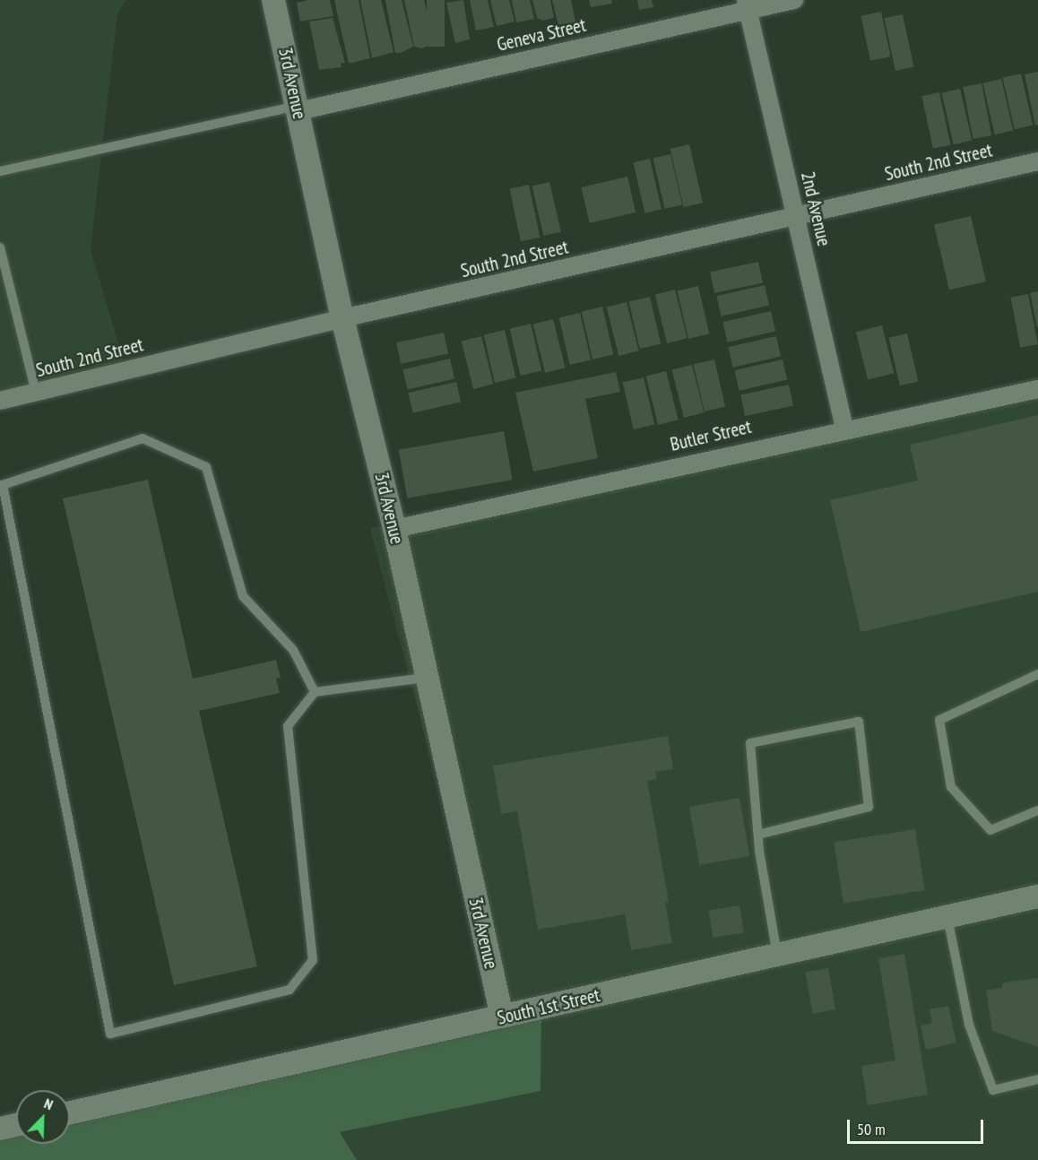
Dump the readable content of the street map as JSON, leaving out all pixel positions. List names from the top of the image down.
{
  "streets": {
    "street": [
      "Geneva Street",
      "3rd Avenue",
      "South 2nd Street",
      "2nd Avenue",
      "Butler Street",
      "South 1st Street"
    ]
  },
  "crossings": [
    ["Geneva Street", "3rd Avenue"],
    ["Geneva Street", "2nd Avenue"],
    ["3rd Avenue", "South 2nd Street"],
    ["3rd Avenue", "Butler Street"],
    ["3rd Avenue", "South 1st Street"],
    ["South 2nd Street", "2nd Avenue"],
    ["2nd Avenue", "Butler Street"]
  ],
  "scale_bar": "50 m",
  "north": "top right"
}
